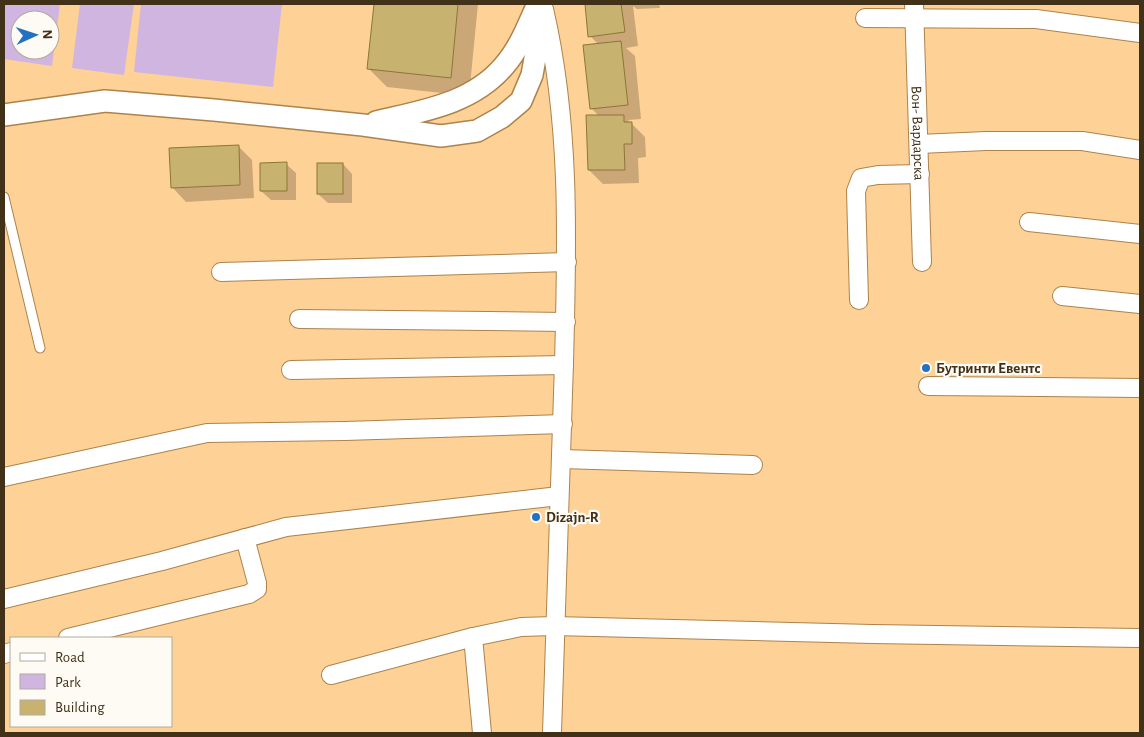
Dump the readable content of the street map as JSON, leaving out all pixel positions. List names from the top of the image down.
{
  "streets": {
    "street": ["Вон- Вардарска"]
  },
  "places": ["Бутринти Евентс", "Dizajn-R"],
  "legend": ["Road", "Park", "Building"],
  "north": "right"
}
